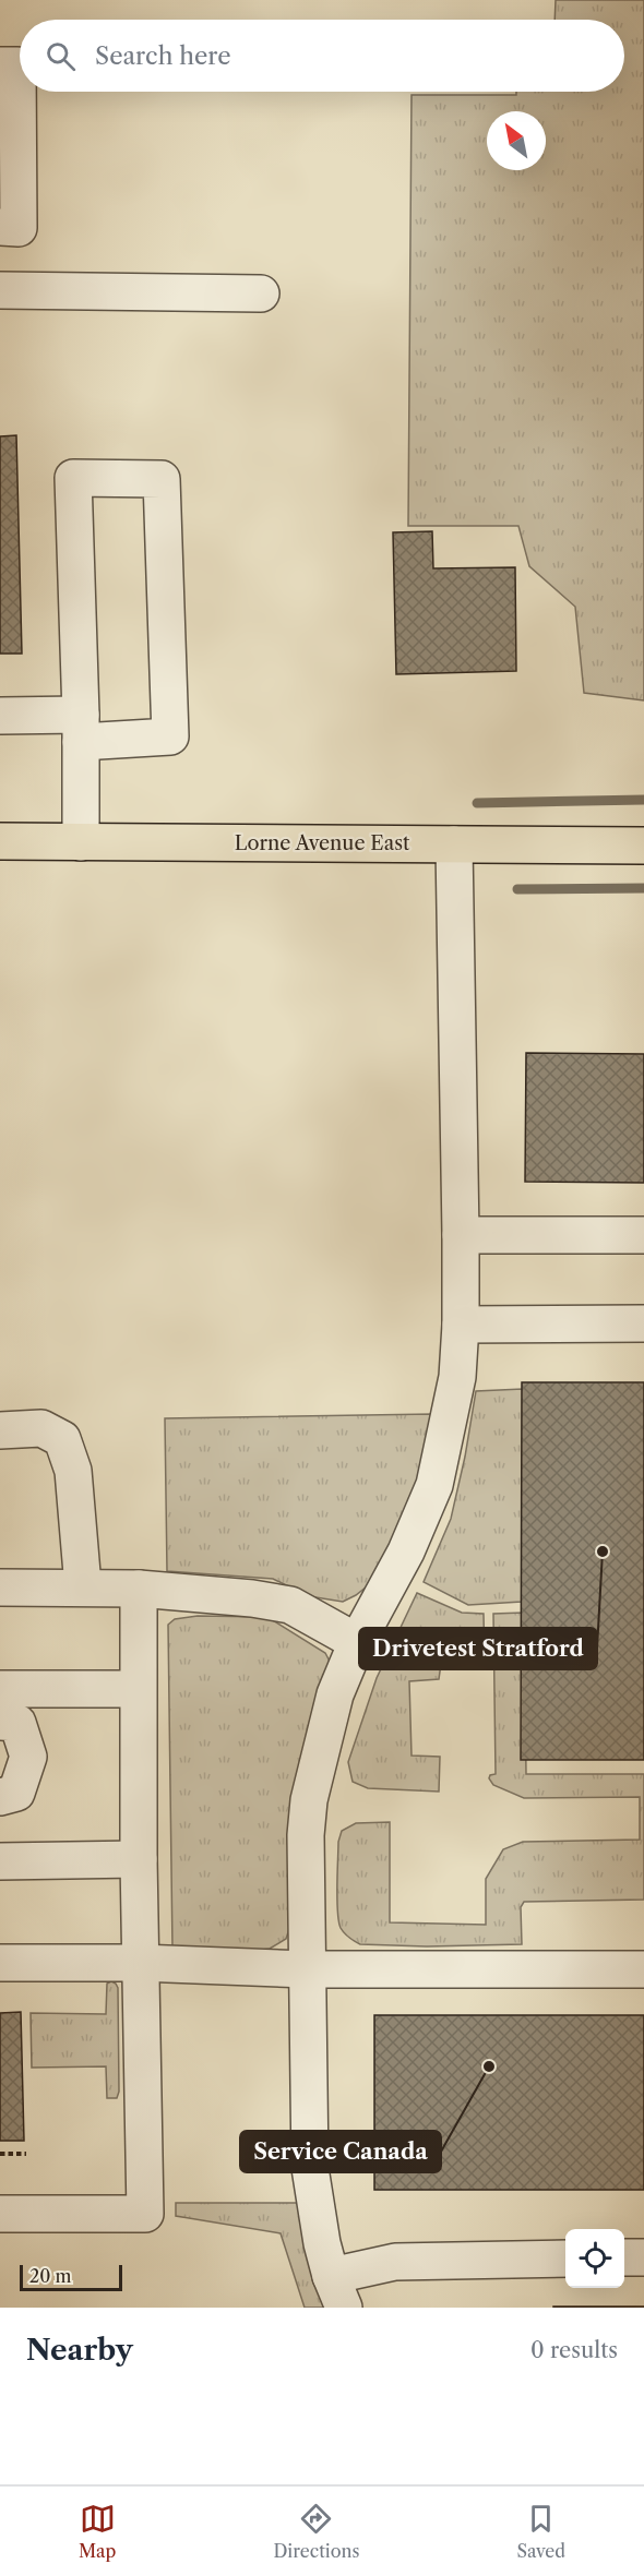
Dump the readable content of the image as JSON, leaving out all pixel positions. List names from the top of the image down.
{
  "streets": {
    "main road": ["Lorne Avenue East"]
  },
  "places": ["Drivetest Stratford", "Service Canada"],
  "scale_bar": "20 m",
  "north": "top left",
  "page": {
    "search": "Search here",
    "scale": "20 m",
    "heading": ["Nearby", "0 results"],
    "nav": ["Map", "Directions", "Saved"]
  }
}
